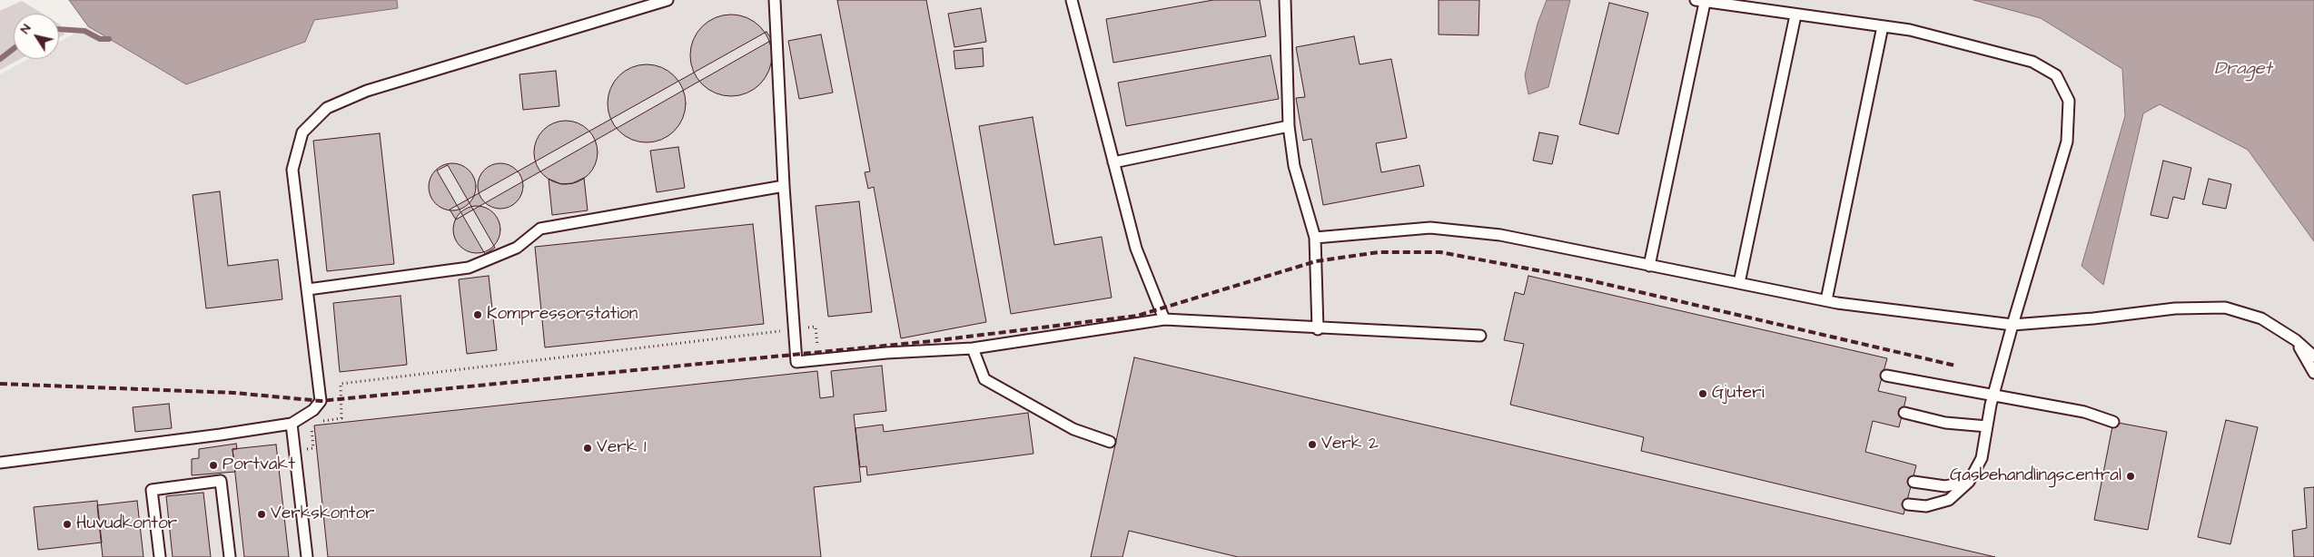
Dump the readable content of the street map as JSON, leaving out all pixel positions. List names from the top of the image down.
{
  "water": ["Draget"],
  "places": [
    "Kompressorstation",
    "Gjuteri",
    "Verk 2",
    "Verk 1",
    "Portvakt",
    "Gasbehandlingscentral",
    "Verkskontor",
    "Huvudkontor"
  ],
  "north": "top left"
}
